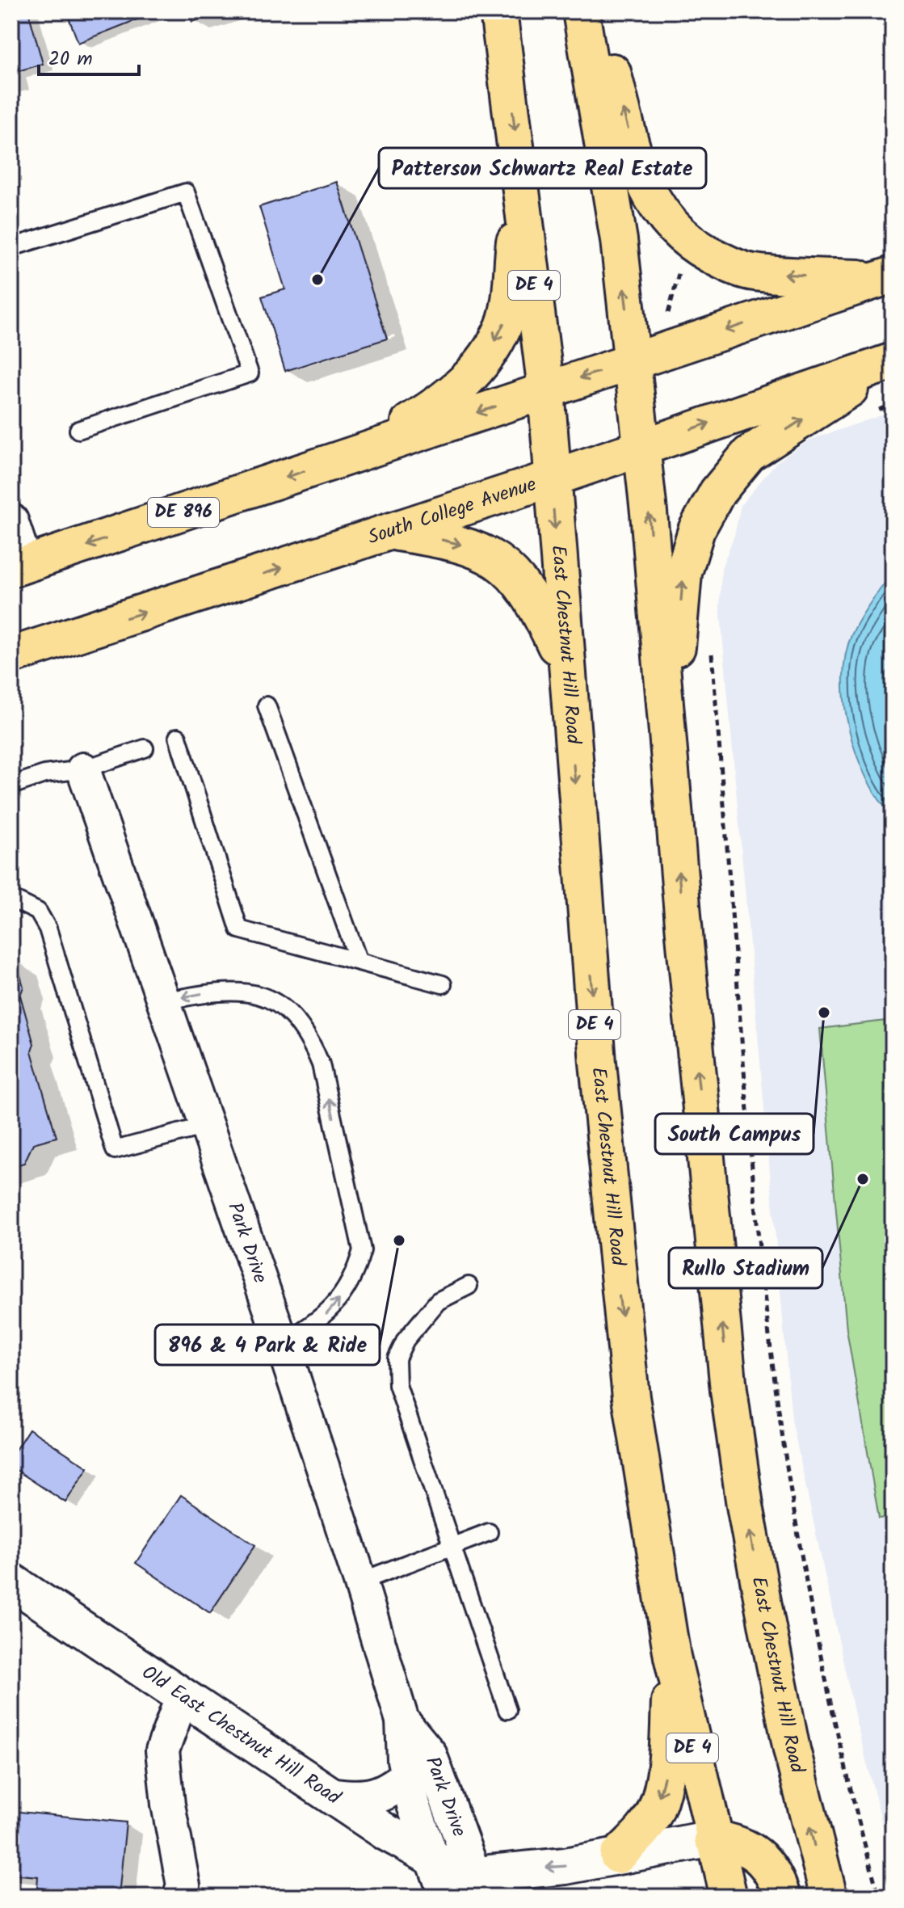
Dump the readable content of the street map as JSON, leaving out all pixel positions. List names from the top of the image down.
{
  "streets": {
    "main road": [
      "DE 4",
      "South College Avenue",
      "DE 896",
      "East Chestnut Hill Road"
    ],
    "street": ["Park Drive", "Old East Chestnut Hill Road"]
  },
  "crossings": [
    ["DE 4", "DE 896"],
    ["DE 4", "East Chestnut Hill Road"],
    ["South College Avenue", "East Chestnut Hill Road"],
    ["Park Drive", "Old East Chestnut Hill Road"]
  ],
  "places": [
    "Patterson Schwartz Real Estate",
    "South Campus",
    "Rullo Stadium",
    "896 & 4 Park & Ride"
  ],
  "scale_bar": "20 m"
}
